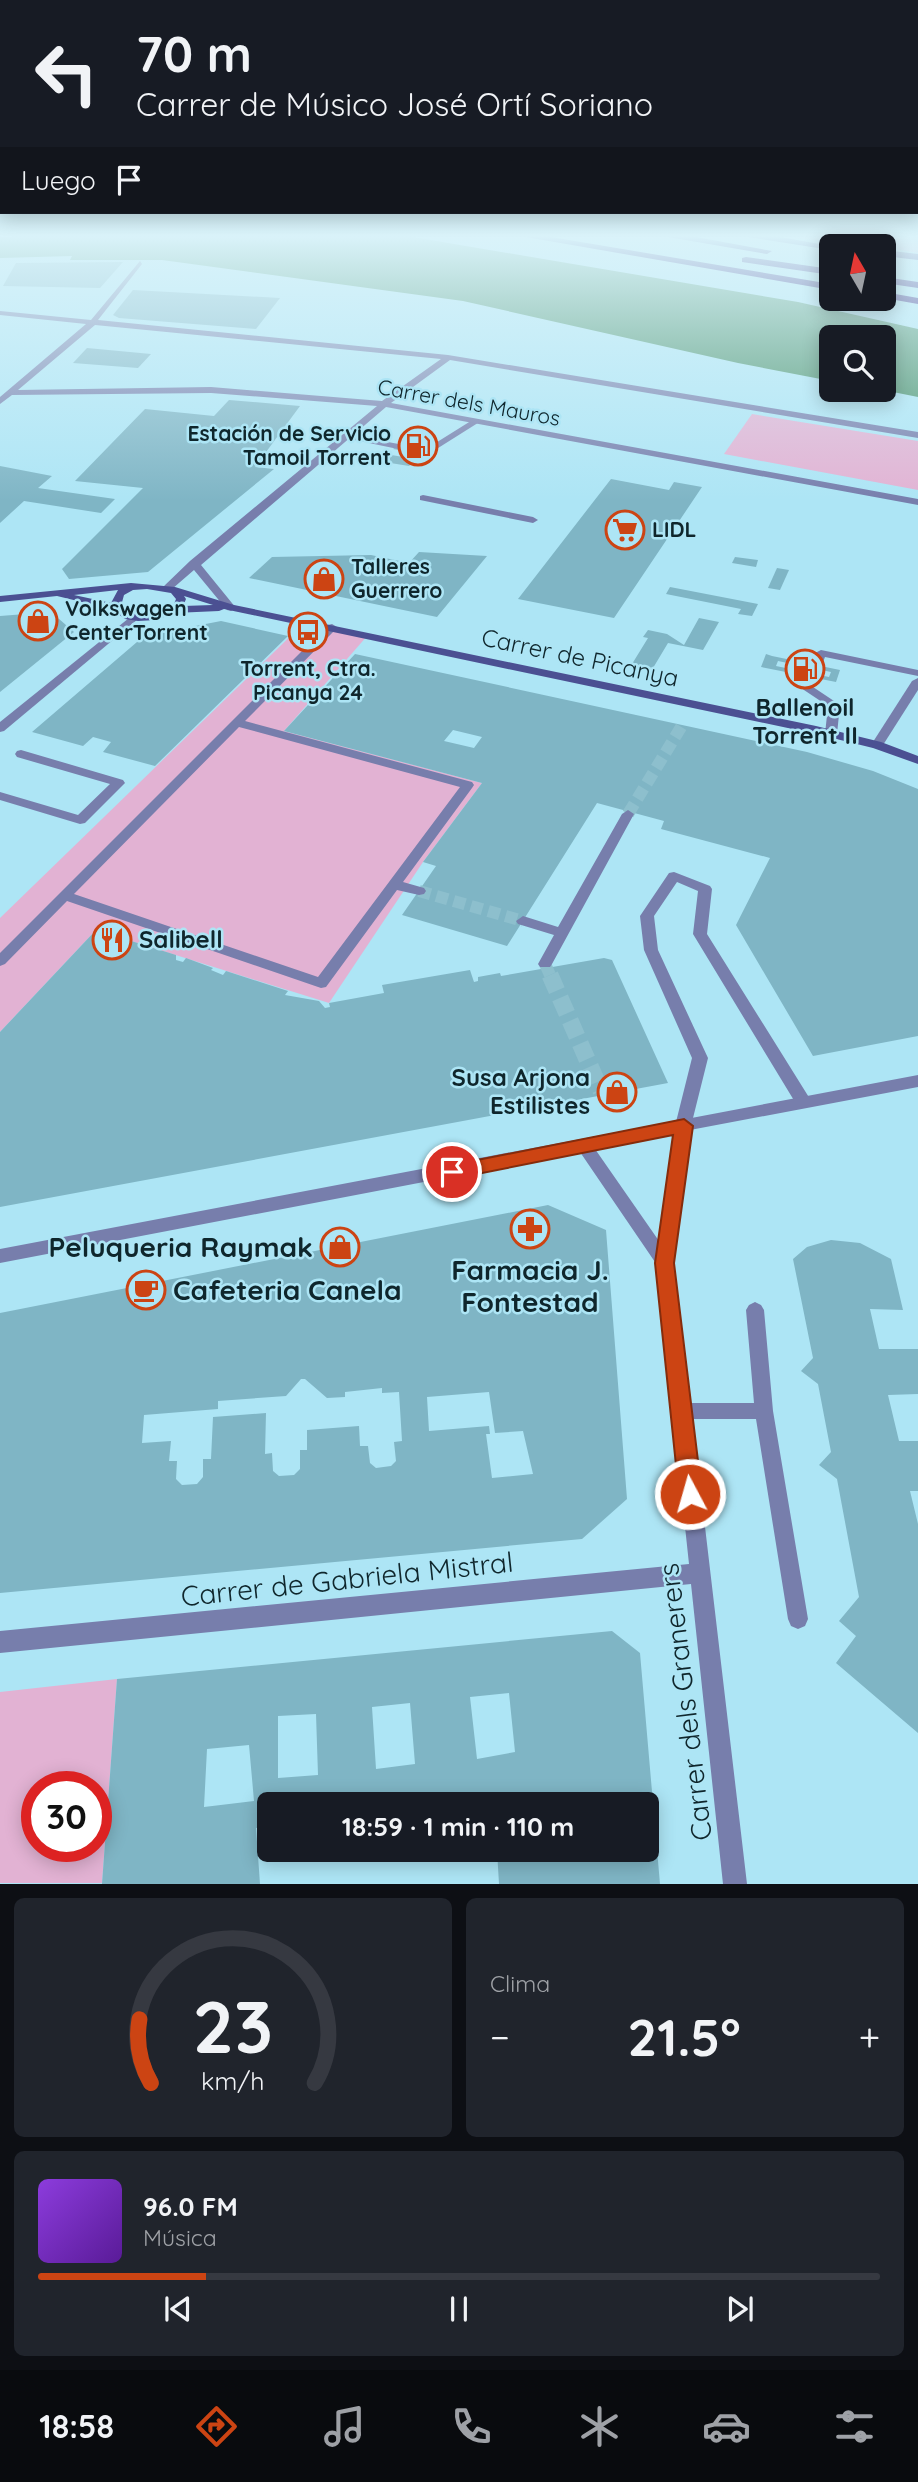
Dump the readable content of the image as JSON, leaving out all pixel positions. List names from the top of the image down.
{
  "streets": {
    "street": [
      "Carrer dels Mauros",
      "Carrer de Picanya",
      "Carrer de Gabriela Mistral",
      "Carrer dels Granerers"
    ]
  },
  "crossings": [
    ["Carrer de Gabriela Mistral", "Carrer dels Granerers"]
  ],
  "places": {
    "fuel station": ["Estación de Servicio Tamoil Torrent", "Ballenoil Torrent II"],
    "supermarket": ["LIDL"],
    "shop": [
      "Talleres Guerrero",
      "Volkswagen CenterTorrent",
      "Susa Arjona Estilistes",
      "Peluqueria Raymak"
    ],
    "bus stop": ["Torrent, Ctra. Picanya 24"],
    "restaurant": ["Salibell"],
    "pharmacy": ["Farmacia J. Fontestad"],
    "cafe": ["Cafeteria Canela"]
  },
  "north": "top",
  "page": {
    "turn": ["70 m", "Carrer de Músico José Ortí Soriano"],
    "then": "Luego",
    "limit": "30",
    "trip": "18:59 · 1 min · 110 m",
    "tile": "Clima",
    "heat": ["−", "21.5°", "+"],
    "song": ["96.0 FM", "Música"],
    "tabs": "18:58",
    "gauge": ["23", "km/h"]
  }
}
